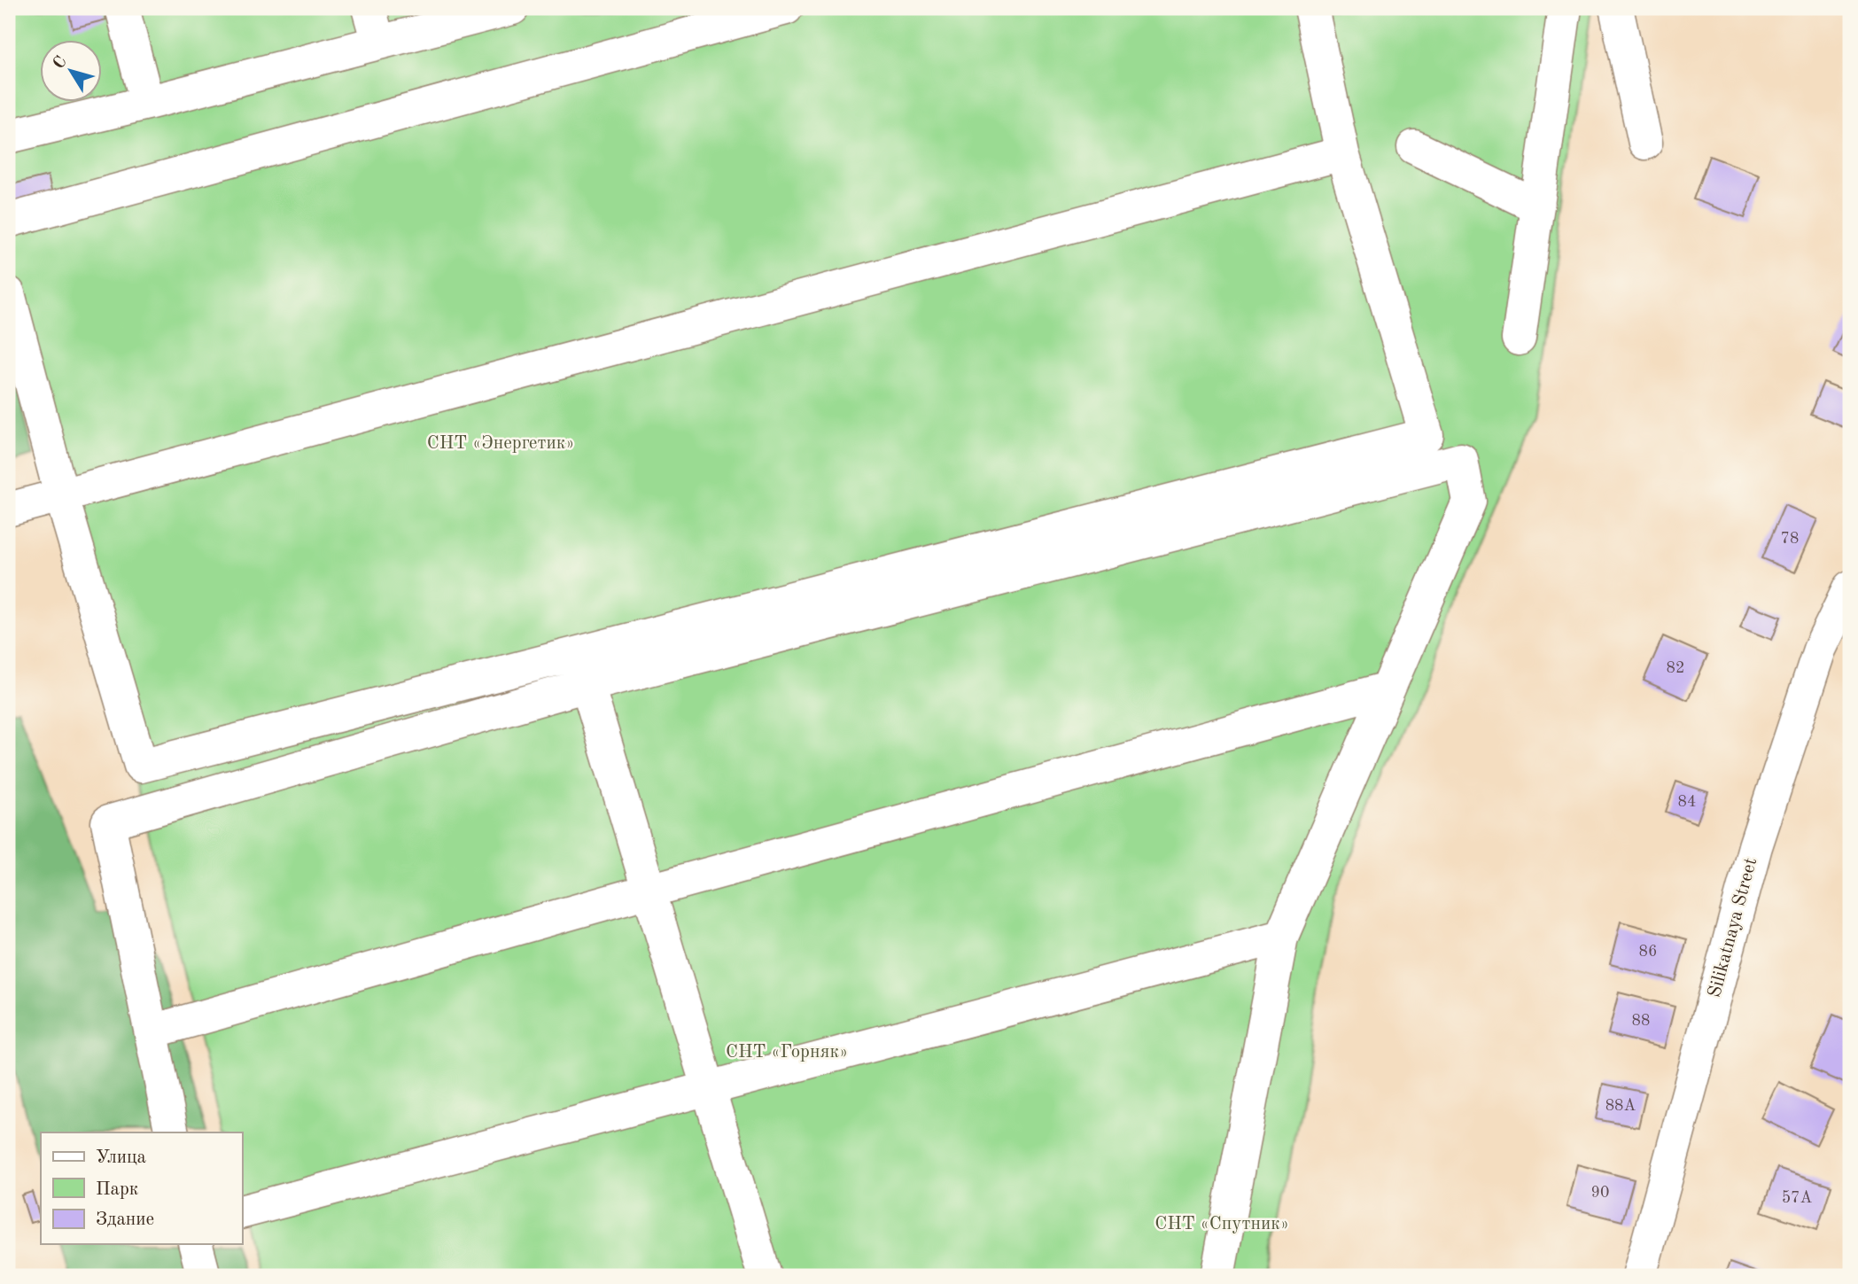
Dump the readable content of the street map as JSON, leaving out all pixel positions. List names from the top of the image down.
{
  "streets": {
    "street": ["Silikatnaya Street"]
  },
  "parks": ["СНТ «Энергетик»", "СНТ «Горняк»", "СНТ «Спутник»"],
  "house_numbers": [
    "78",
    "82",
    "84",
    "86",
    "88",
    "88А",
    "90",
    "57А"
  ],
  "legend": ["Улица", "Парк", "Здание"],
  "north": "top left"
}
